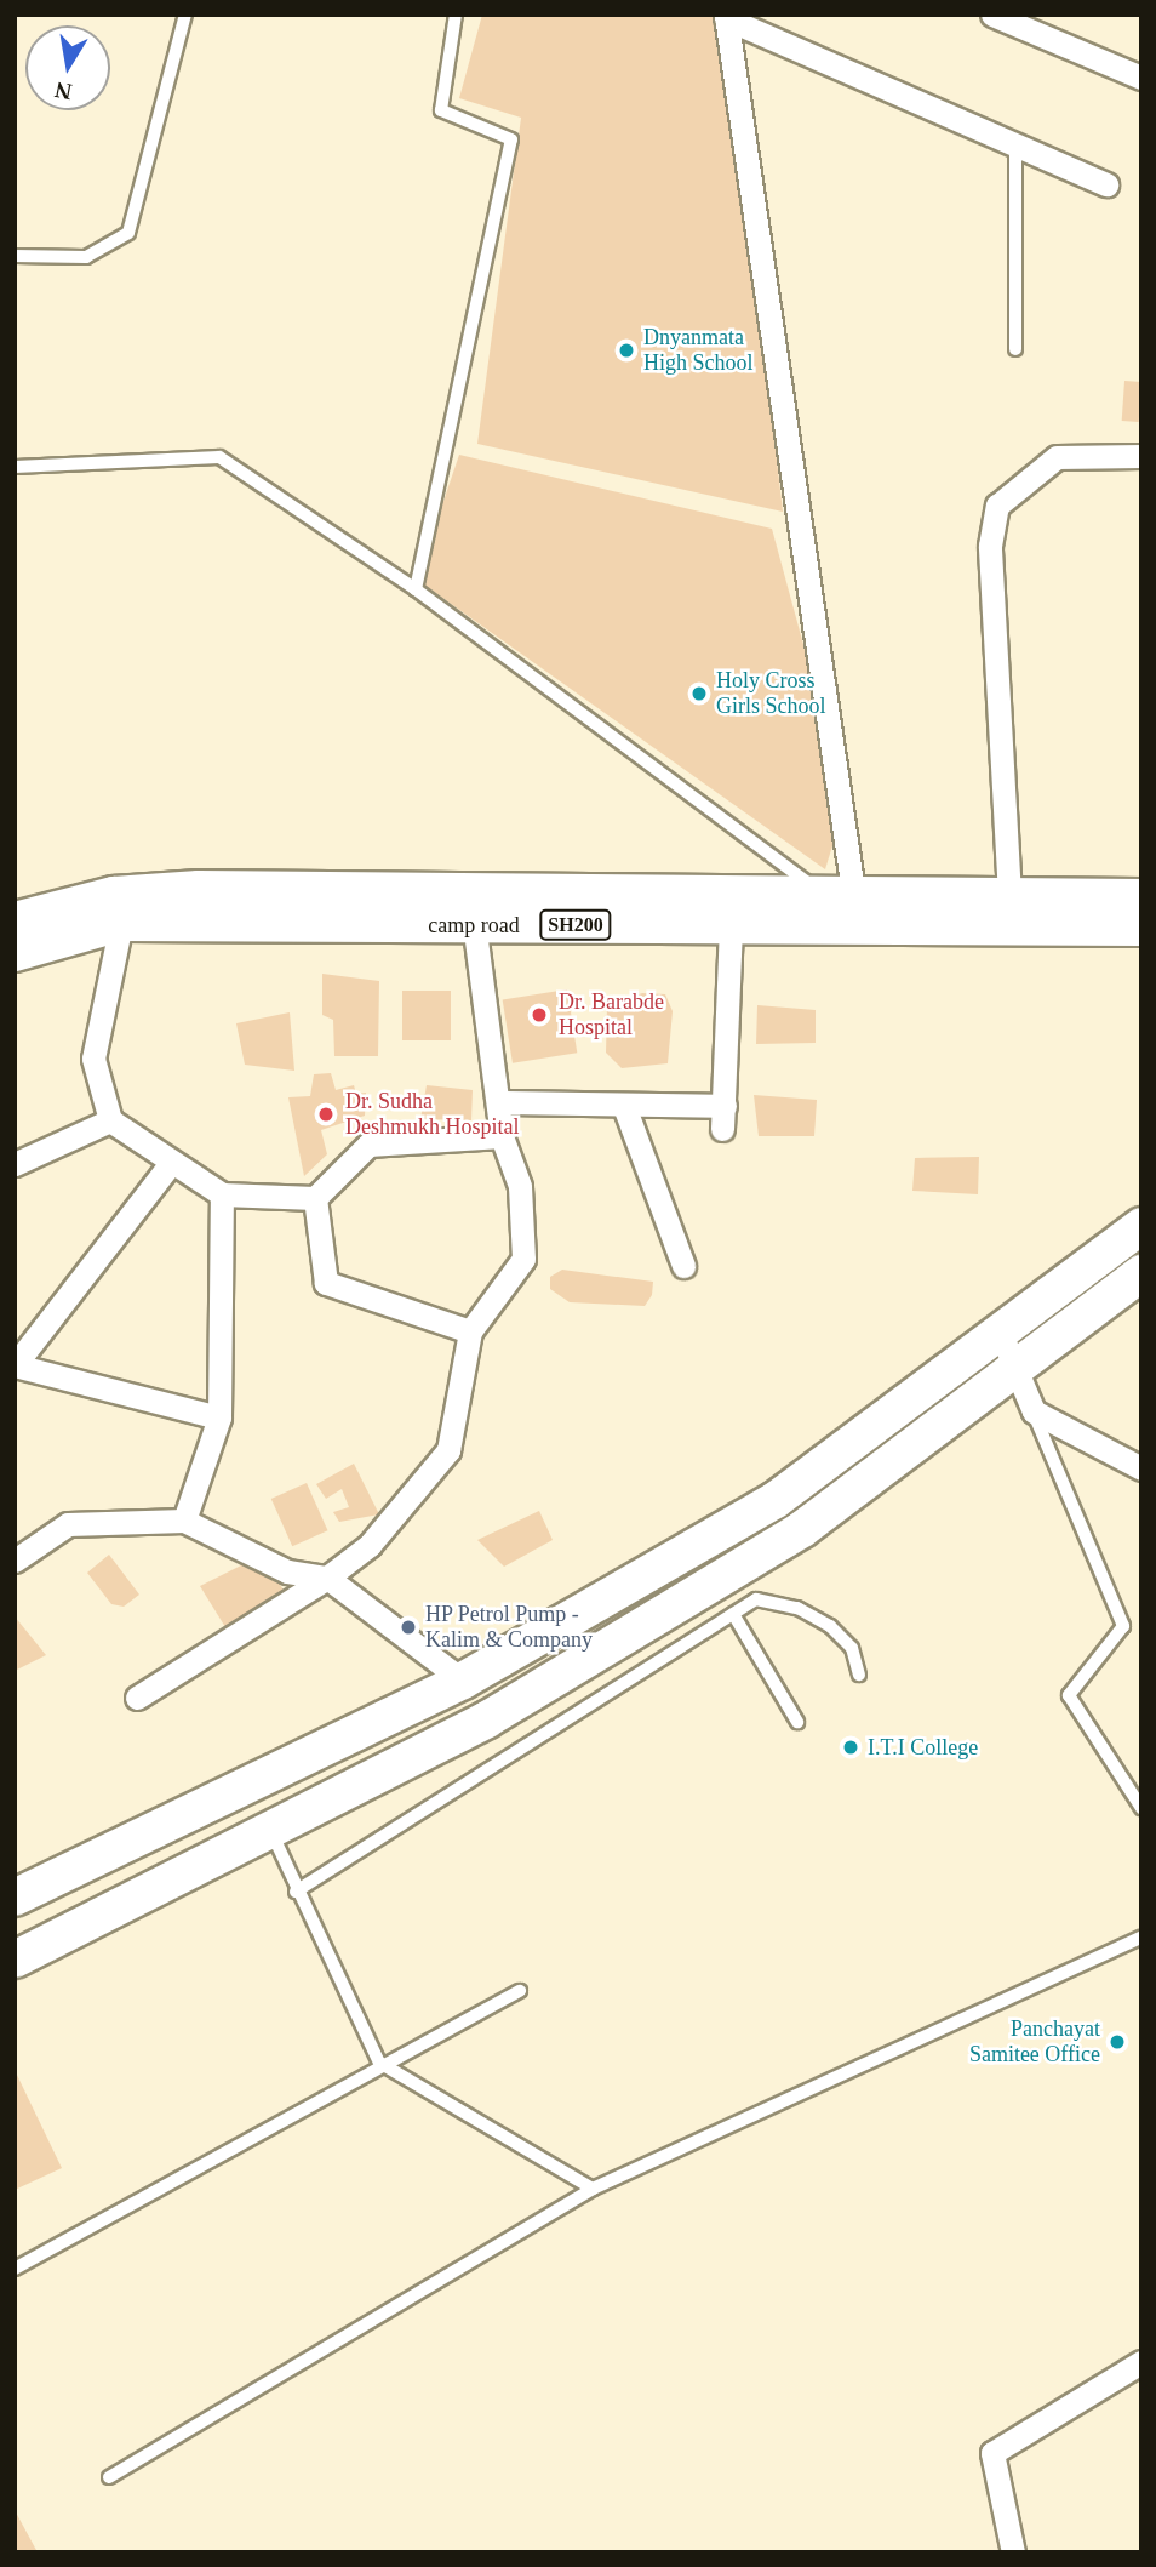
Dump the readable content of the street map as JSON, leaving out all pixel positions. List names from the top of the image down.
{
  "streets": {
    "main road": ["camp road", "SH200"]
  },
  "places": [
    "Dnyanmata High School",
    "Holy Cross Girls School",
    "Dr. Barabde Hospital",
    "Dr. Sudha Deshmukh Hospital",
    "HP Petrol Pump - Kalim & Company",
    "I.T.I College",
    "Panchayat Samitee Office"
  ],
  "north": "bottom"
}
